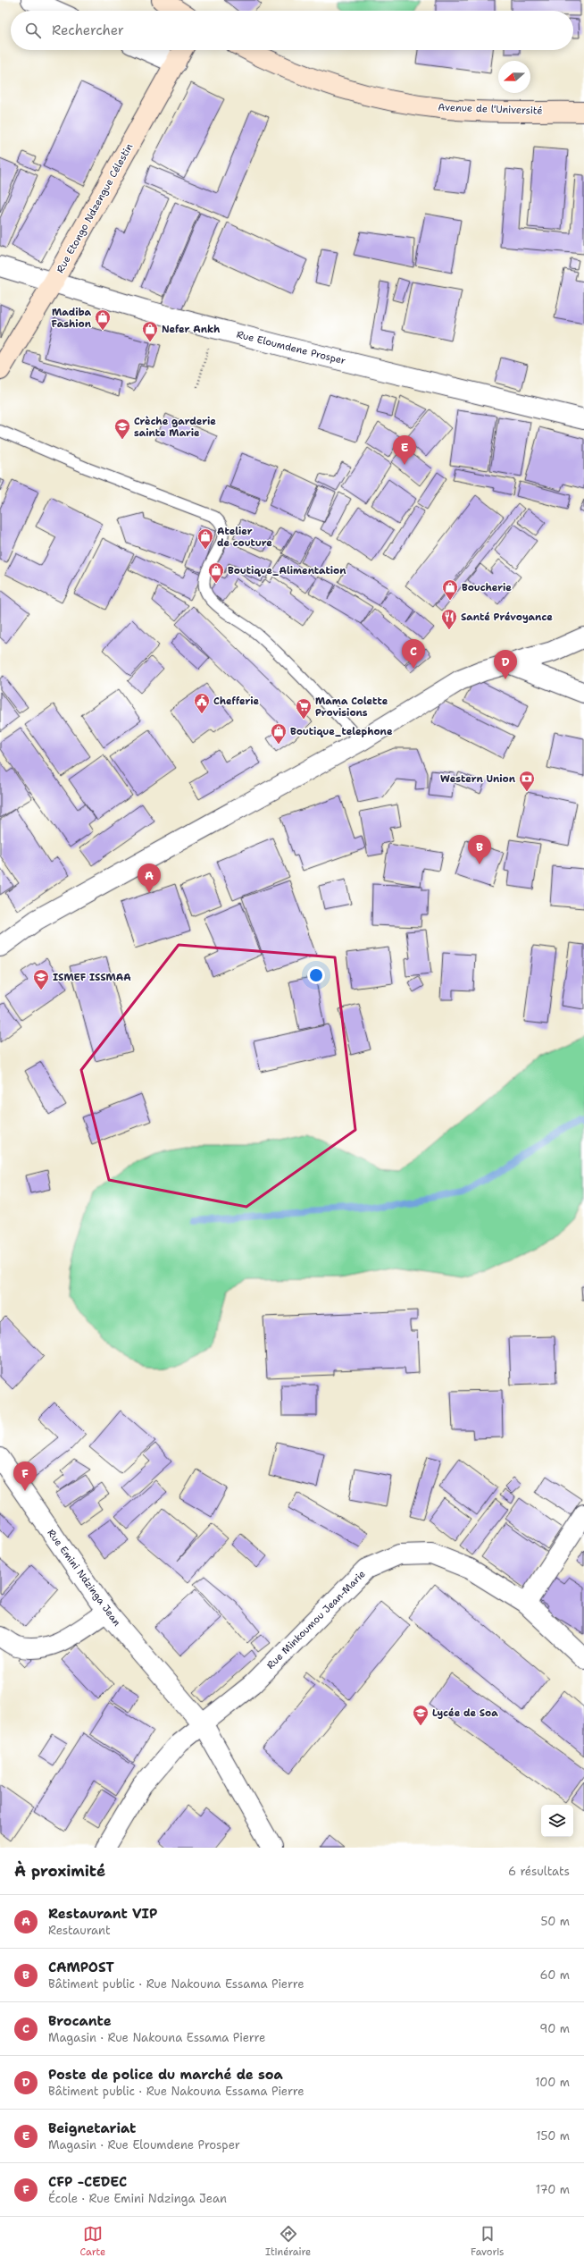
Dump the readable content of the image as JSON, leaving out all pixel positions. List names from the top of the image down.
{
  "streets": {
    "main road": ["Avenue de l'Université", "Rue Etongo Ndzengue Célestin"],
    "street": ["Rue Eloumdene Prosper", "Rue Emini Ndzinga Jean", "Rue Minkoumou Jean-Marie"]
  },
  "crossings": [
    ["Rue Etongo Ndzengue Célestin", "Rue Eloumdene Prosper"],
    ["Rue Emini Ndzinga Jean", "Rue Minkoumou Jean-Marie"]
  ],
  "places": {
    "shop": [
      "Madiba Fashion",
      "Nefer Ankh",
      "Atelier de couture",
      "Boutique_Alimentation",
      "Boucherie",
      "Boutique_telephone"
    ],
    "school or university": ["Crèche garderie sainte Marie", "ISMEF ISSMAA", "Lycée de Soa"],
    "restaurant": ["Santé Prévoyance"],
    "public building": ["Chefferie"],
    "supermarket": ["Mama Colette Provisions"],
    "bank": ["Western Union"]
  },
  "north": "left",
  "page": {
    "search": "Rechercher",
    "pins": [
      "E",
      "C",
      "D",
      "B",
      "A",
      "F"
    ],
    "heading": ["À proximité", "6 résultats"],
    "list": [
      {
        "mark": "A",
        "name": "Restaurant VIP",
        "note": "Restaurant",
        "value": "50 m"
      },
      {
        "mark": "B",
        "name": "CAMPOST",
        "note": "Bâtiment public · Rue Nakouna Essama Pierre",
        "value": "60 m"
      },
      {
        "mark": "C",
        "name": "Brocante",
        "note": "Magasin · Rue Nakouna Essama Pierre",
        "value": "90 m"
      },
      {
        "mark": "D",
        "name": "Poste de police du marché de soa",
        "note": "Bâtiment public · Rue Nakouna Essama Pierre",
        "value": "100 m"
      },
      {
        "mark": "E",
        "name": "Beignetariat",
        "note": "Magasin · Rue Eloumdene Prosper",
        "value": "150 m"
      },
      {
        "mark": "F",
        "name": "CFP -CEDEC",
        "note": "École · Rue Emini Ndzinga Jean",
        "value": "170 m"
      }
    ],
    "nav": ["Carte", "Itinéraire", "Favoris"]
  }
}
